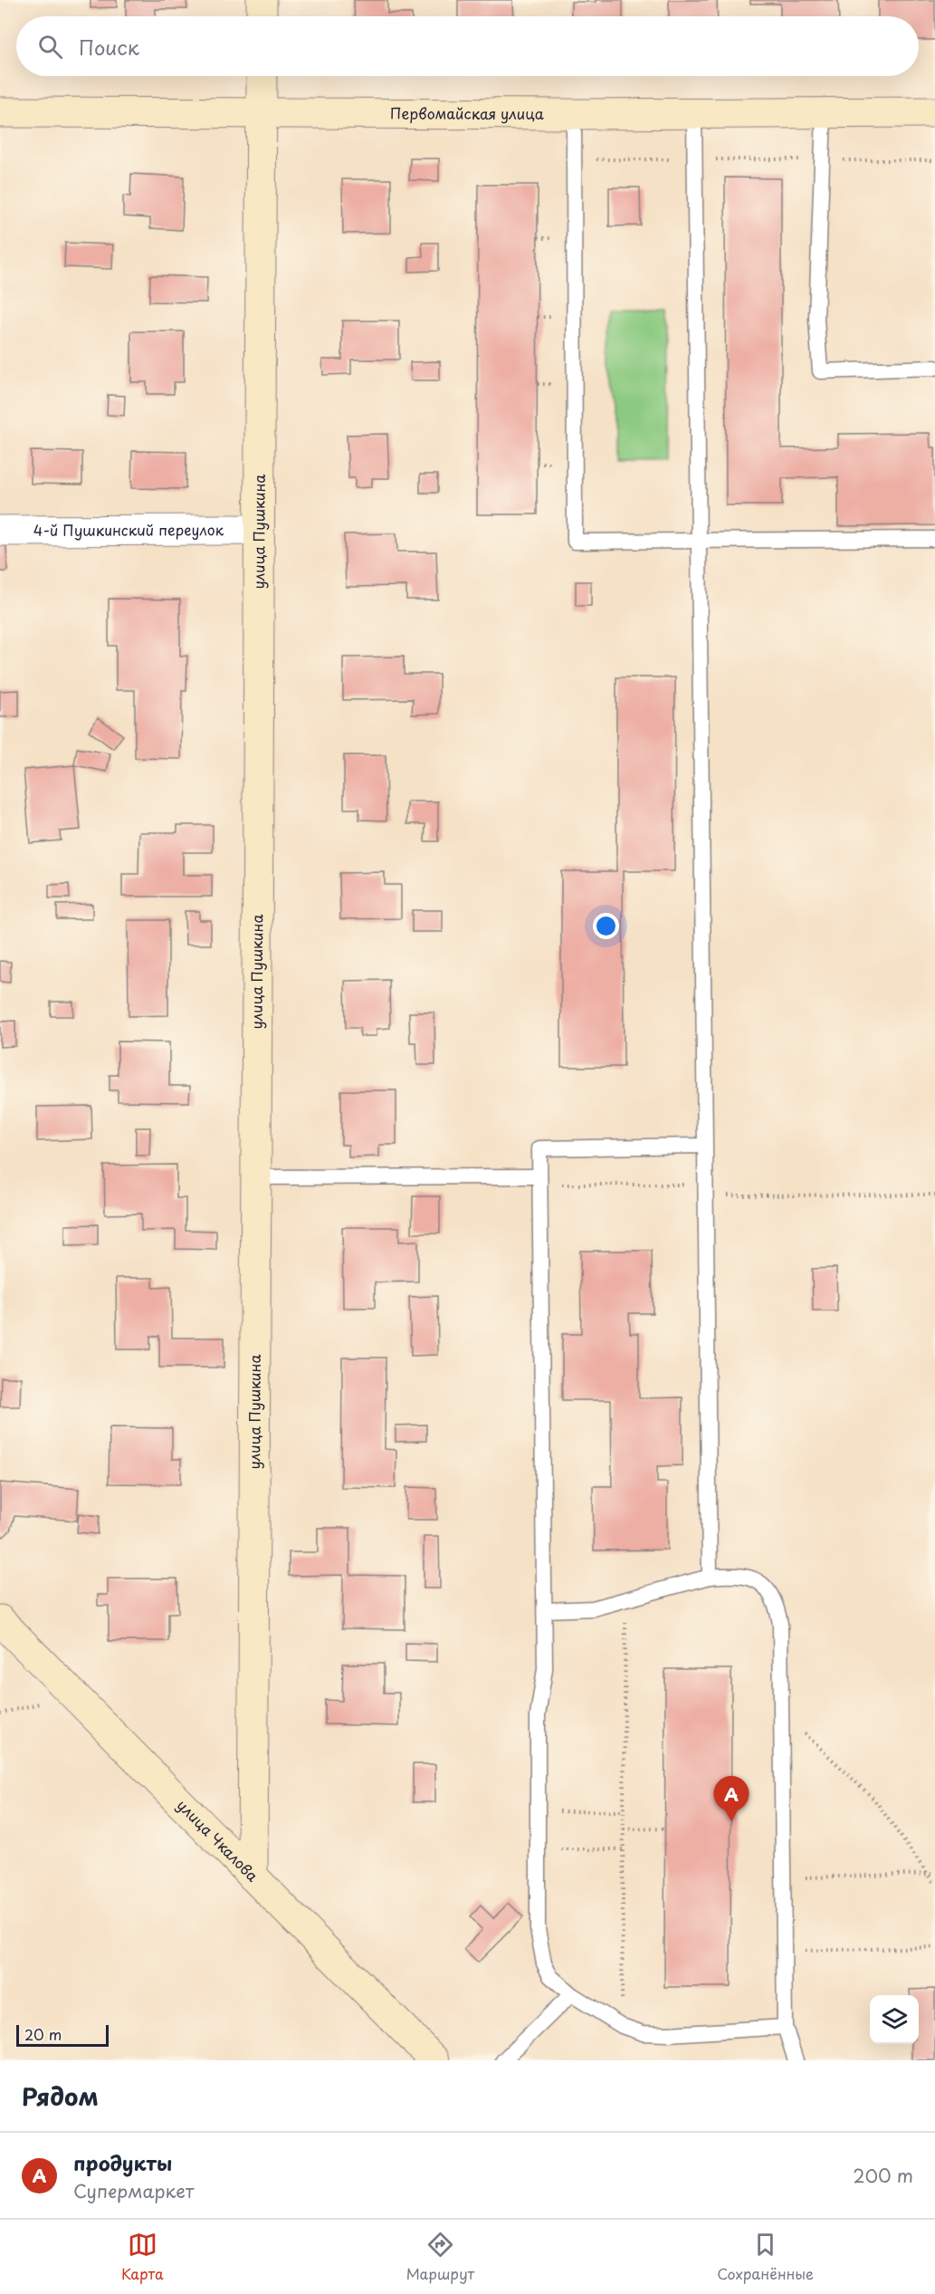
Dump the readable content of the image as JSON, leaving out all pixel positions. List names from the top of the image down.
{
  "streets": {
    "street": [
      "Первомайская улица",
      "4-й Пушкинский переулок",
      "улица Пушкина",
      "улица Чкалова"
    ]
  },
  "crossings": [
    ["Первомайская улица", "улица Пушкина"],
    ["4-й Пушкинский переулок", "улица Пушкина"],
    ["улица Пушкина", "улица Чкалова"]
  ],
  "scale_bar": "20 m",
  "page": {
    "search": "Поиск",
    "pins": "A",
    "scale": "20 m",
    "heading": "Рядом",
    "list": [
      {
        "mark": "A",
        "name": "продукты",
        "note": "Супермаркет",
        "value": "200 m"
      }
    ],
    "nav": ["Карта", "Маршрут", "Сохранённые"]
  }
}
